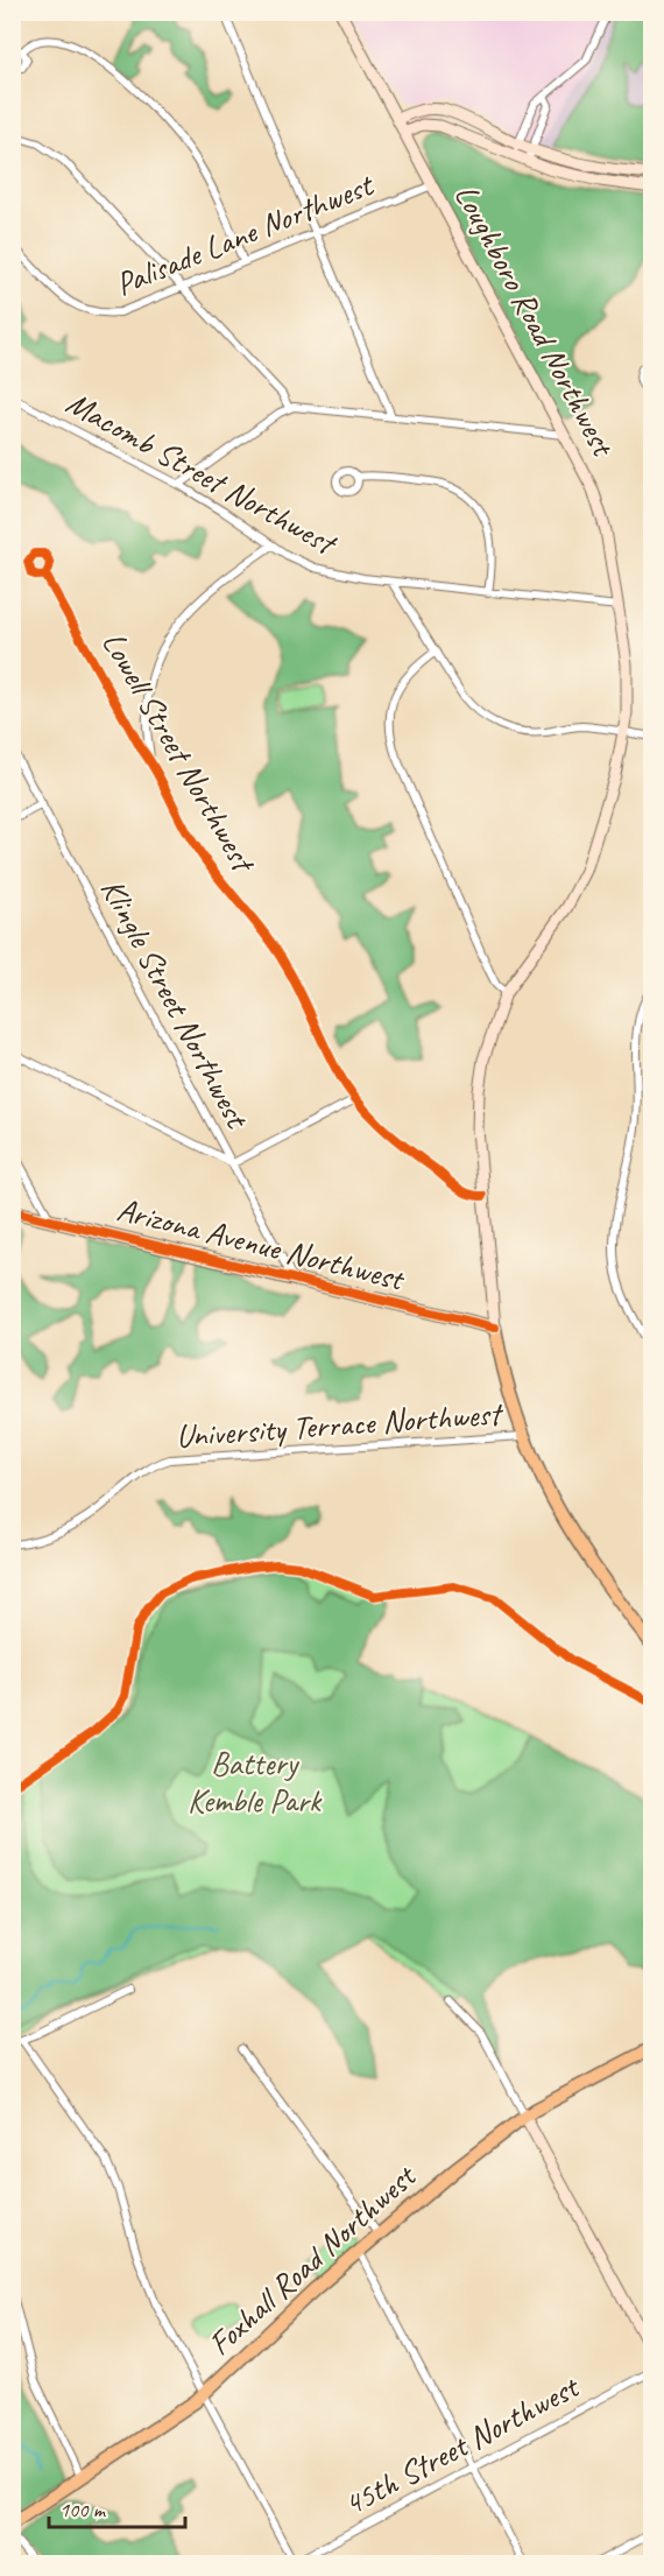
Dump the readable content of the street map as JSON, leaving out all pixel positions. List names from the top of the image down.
{
  "streets": {
    "main road": ["Loughboro Road Northwest", "Arizona Avenue Northwest", "Foxhall Road Northwest"],
    "street": [
      "Palisade Lane Northwest",
      "Macomb Street Northwest",
      "Lowell Street Northwest",
      "Klingle Street Northwest",
      "University Terrace Northwest",
      "45th Street Northwest"
    ]
  },
  "crossings": [
    ["Palisade Lane Northwest", "Loughboro Road Northwest"],
    ["Loughboro Road Northwest", "Macomb Street Northwest"],
    ["Loughboro Road Northwest", "Lowell Street Northwest"],
    ["Loughboro Road Northwest", "Arizona Avenue Northwest"],
    ["Loughboro Road Northwest", "University Terrace Northwest"],
    ["Klingle Street Northwest", "Arizona Avenue Northwest"]
  ],
  "parks": ["Battery Kemble Park"],
  "scale_bar": "100 m"
}
